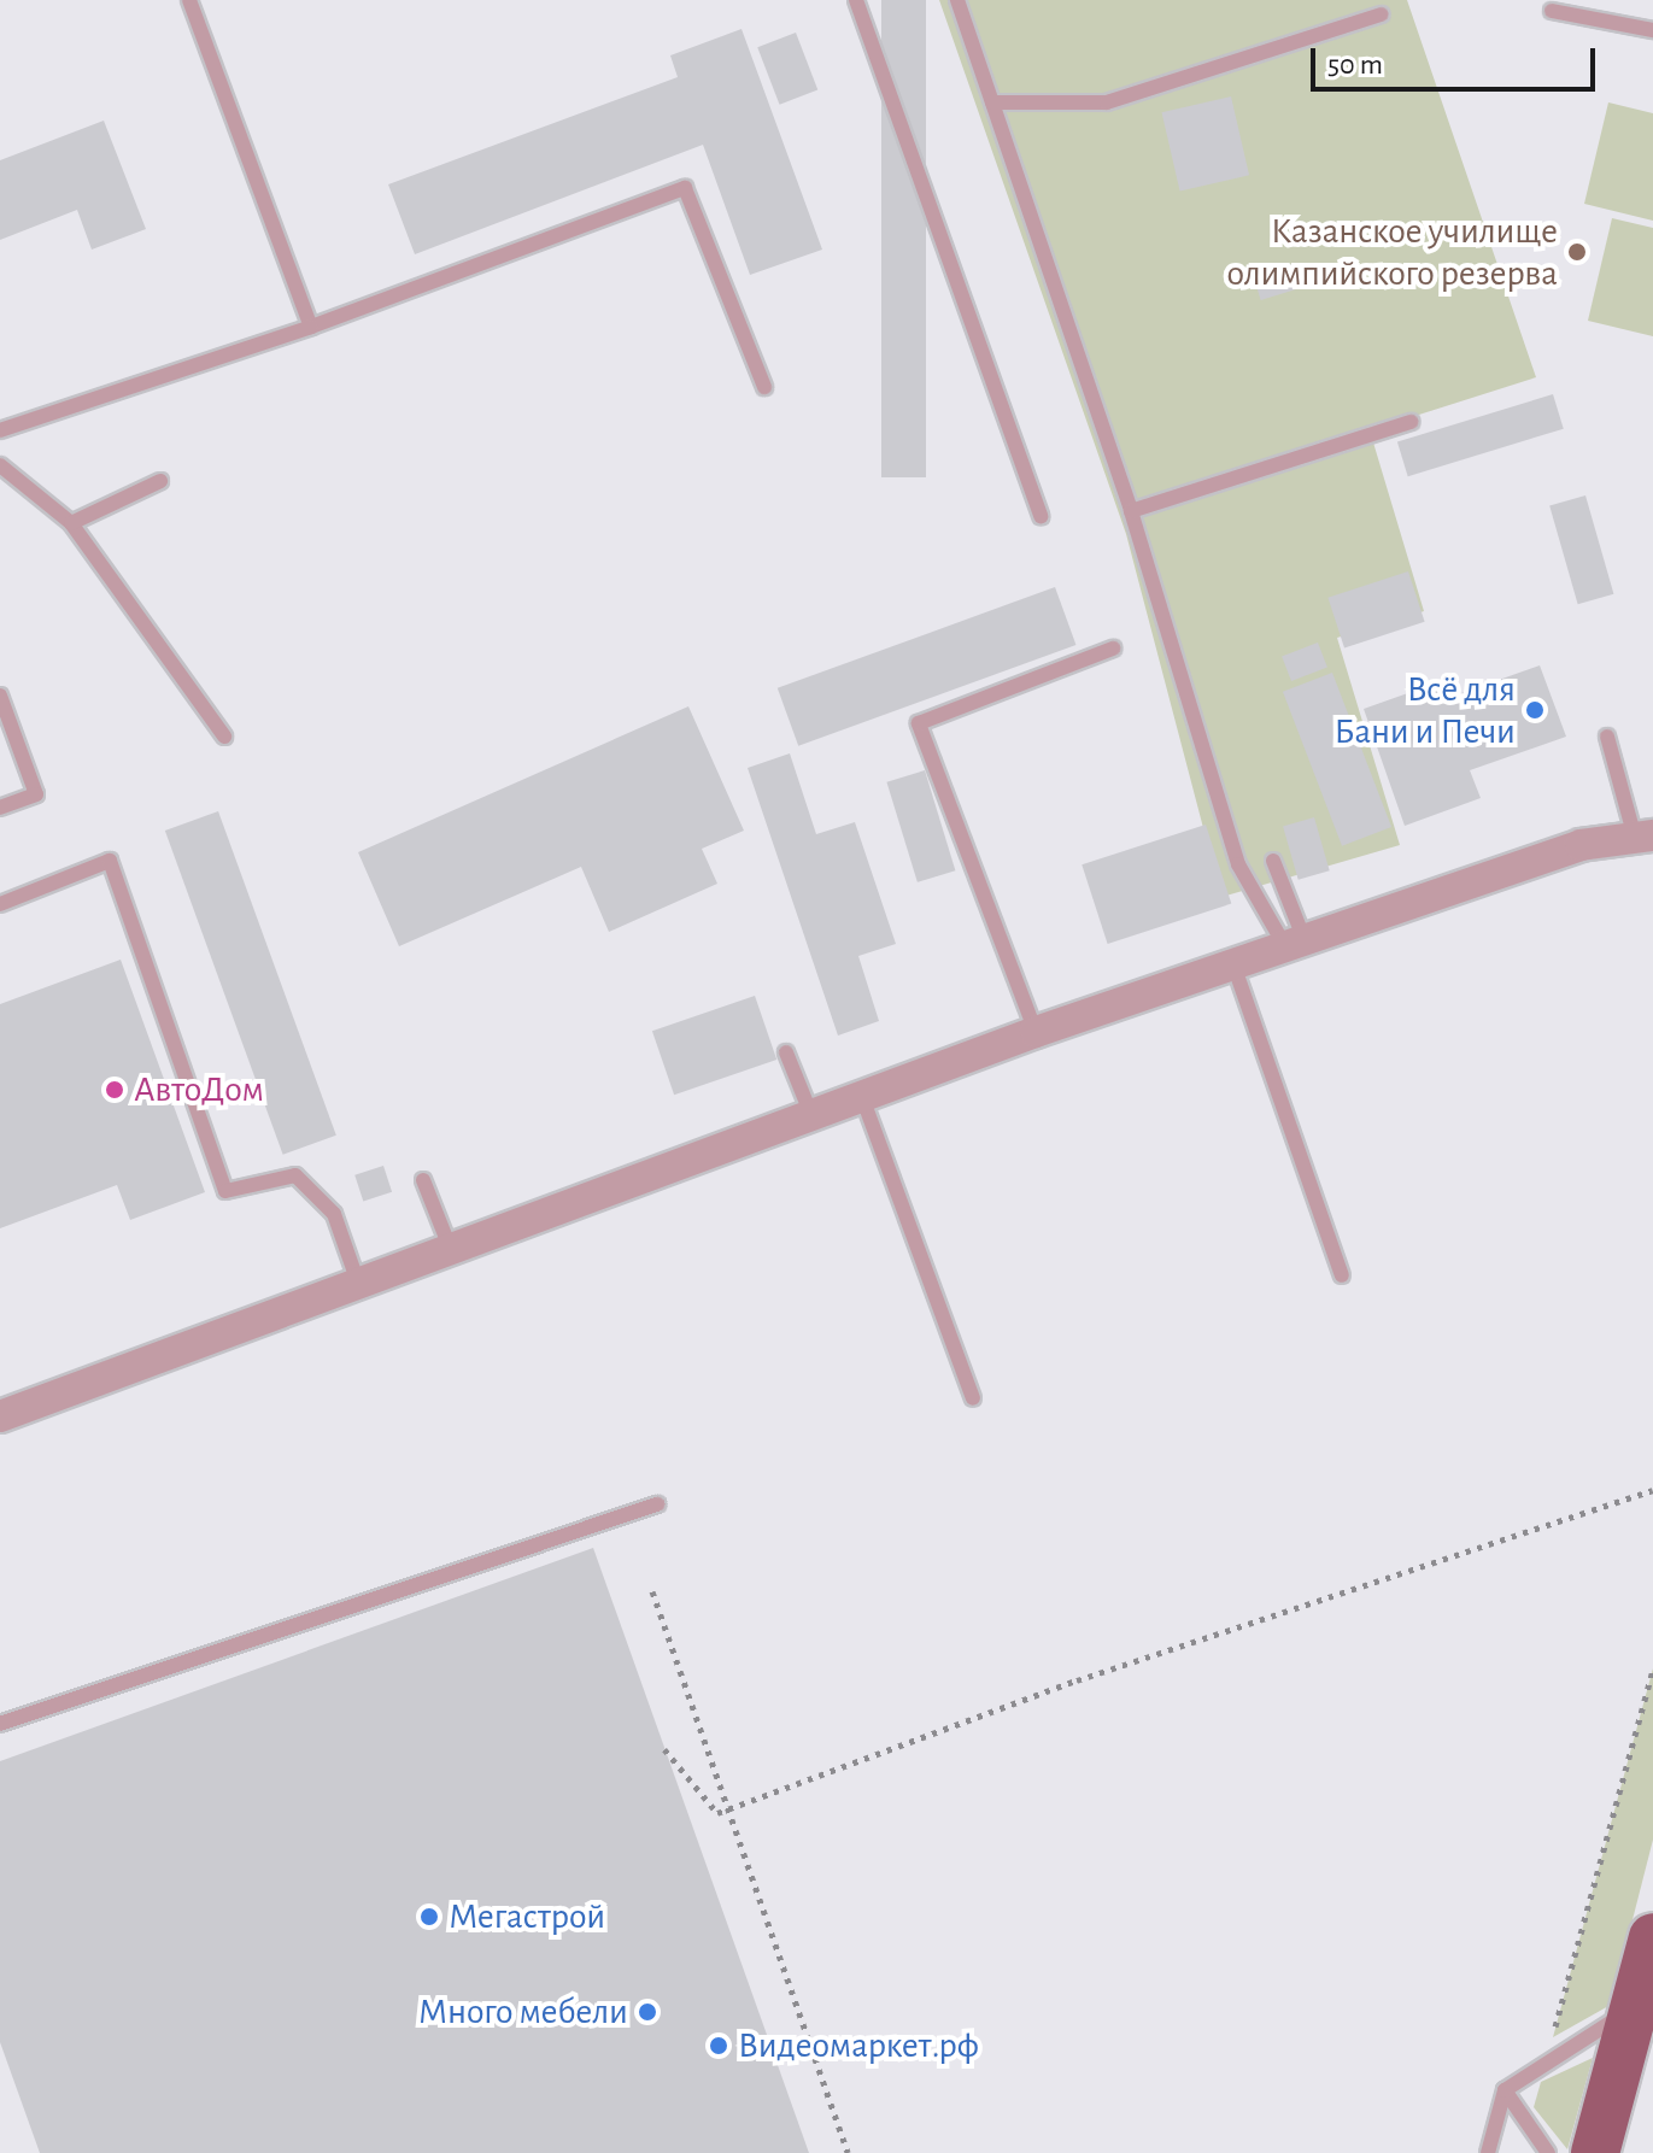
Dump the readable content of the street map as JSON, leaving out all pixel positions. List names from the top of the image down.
{
  "places": [
    "Казанское училище олимпийского резерва",
    "Всё для Бани и Печи",
    "АвтоДом",
    "Мегастрой",
    "Много мебели",
    "Видеомаркет.рф"
  ],
  "scale_bar": "50 m"
}
